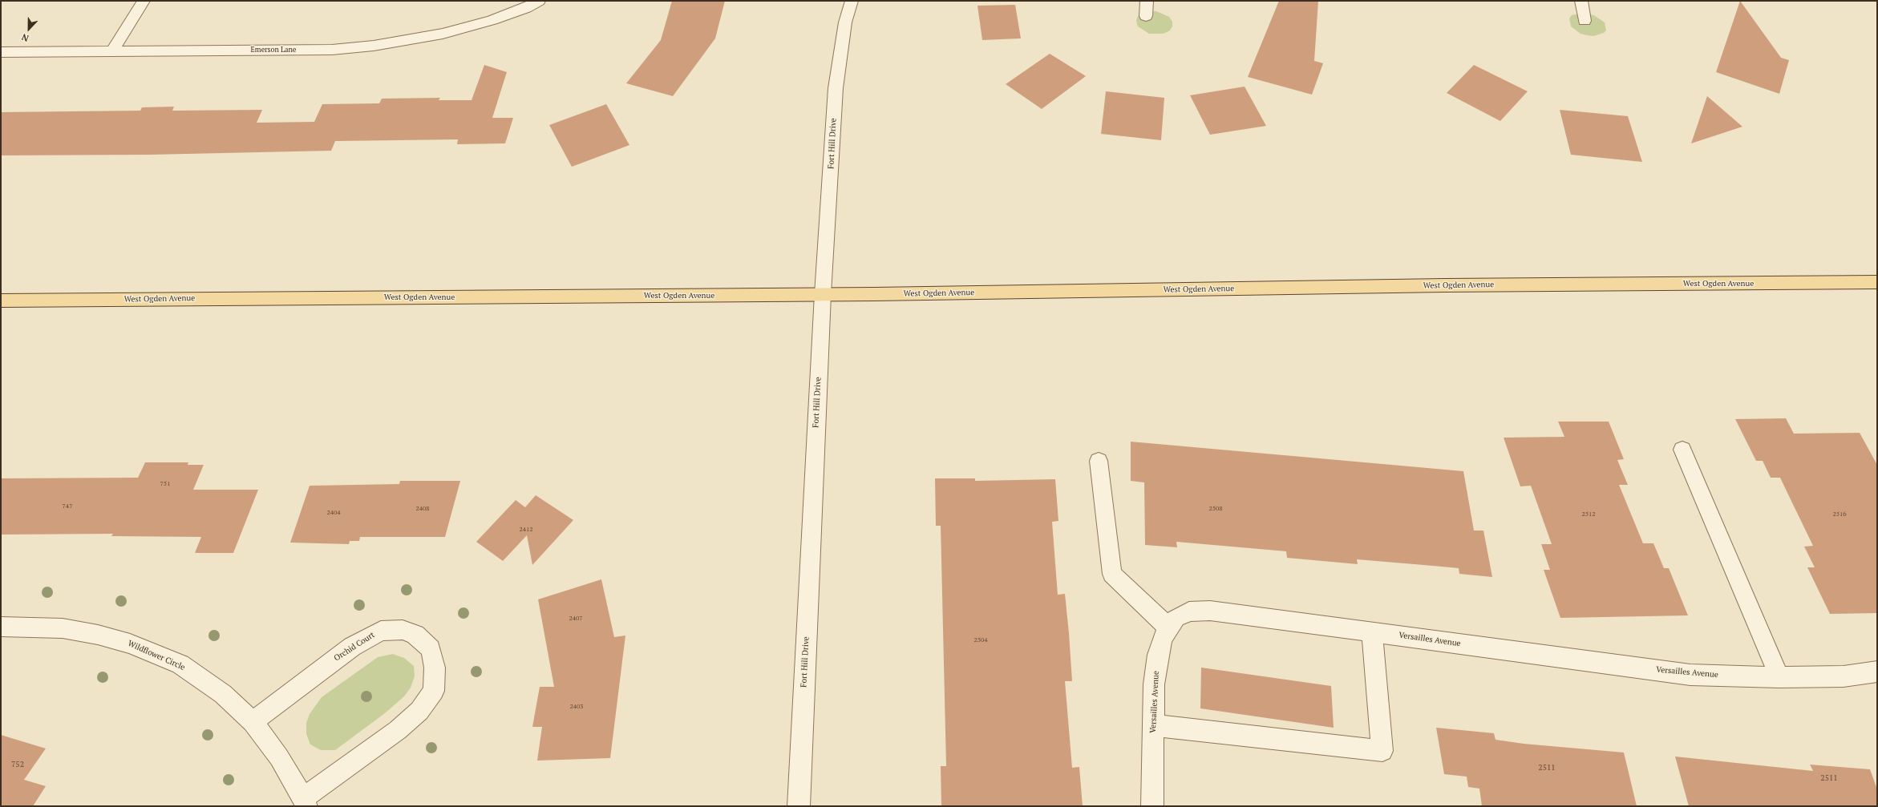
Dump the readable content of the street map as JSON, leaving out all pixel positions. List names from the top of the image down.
{
  "streets": {
    "main road": ["West Ogden Avenue"],
    "street": [
      "Emerson Lane",
      "Fort Hill Drive",
      "Versailles Avenue",
      "Orchid Court",
      "Wildflower Circle"
    ]
  },
  "crossings": [
    ["Fort Hill Drive", "West Ogden Avenue"],
    ["Orchid Court", "Wildflower Circle"]
  ],
  "house_numbers": [
    "751",
    "747",
    "2408",
    "2508",
    "2404",
    "2512",
    "2516",
    "2412",
    "2407",
    "2504",
    "2403",
    "752",
    "2511",
    "2511"
  ],
  "north": "bottom"
}
